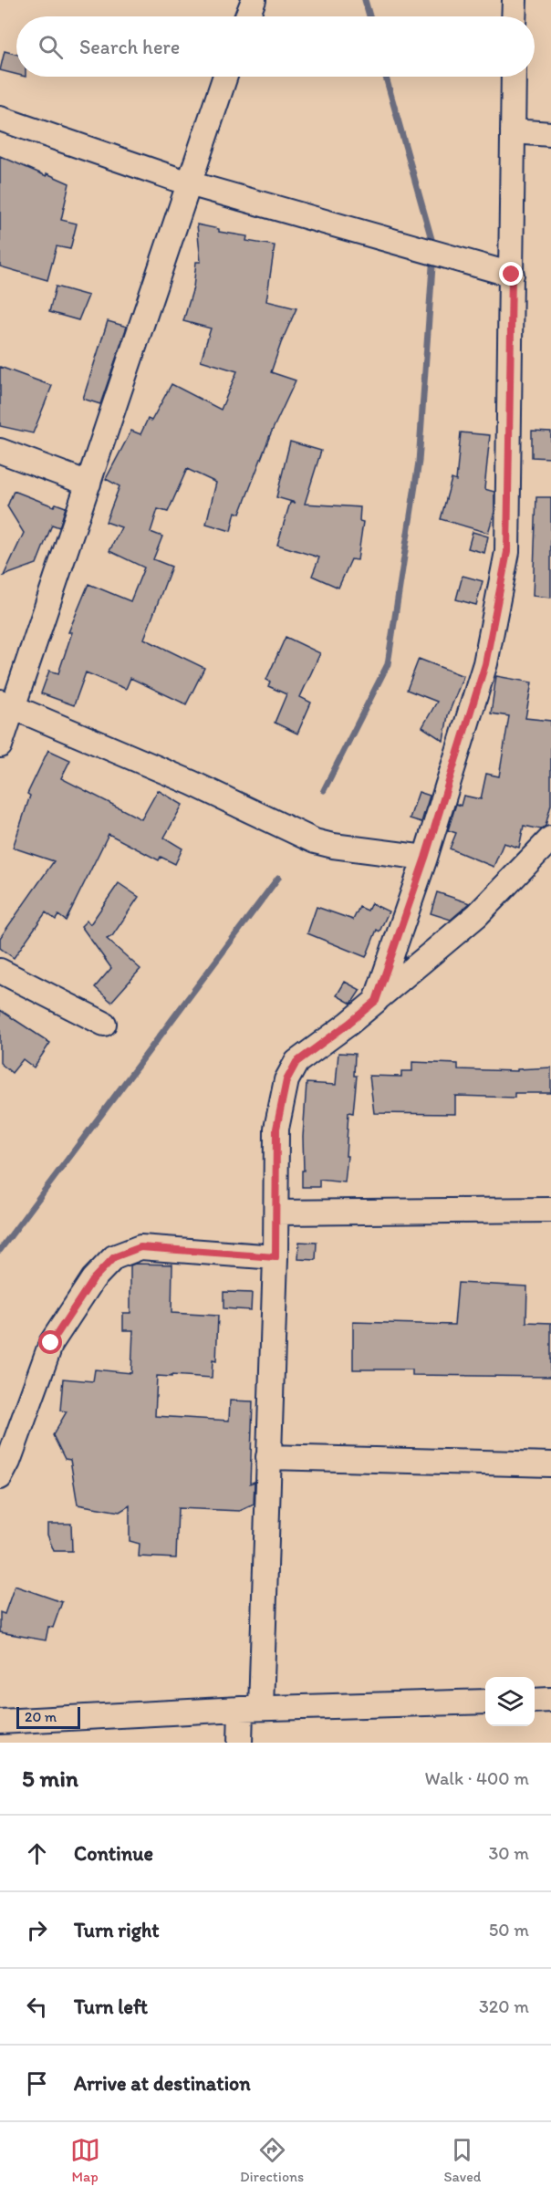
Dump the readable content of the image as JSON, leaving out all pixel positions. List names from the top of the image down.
{
  "scale_bar": "20 m",
  "page": {
    "search": "Search here",
    "scale": "20 m",
    "heading": ["5 min", "Walk · 400 m"],
    "list": [
      ["Continue", "30 m"],
      ["Turn right", "50 m"],
      ["Turn left", "320 m"],
      "Arrive at destination"
    ],
    "nav": ["Map", "Directions", "Saved"]
  }
}
